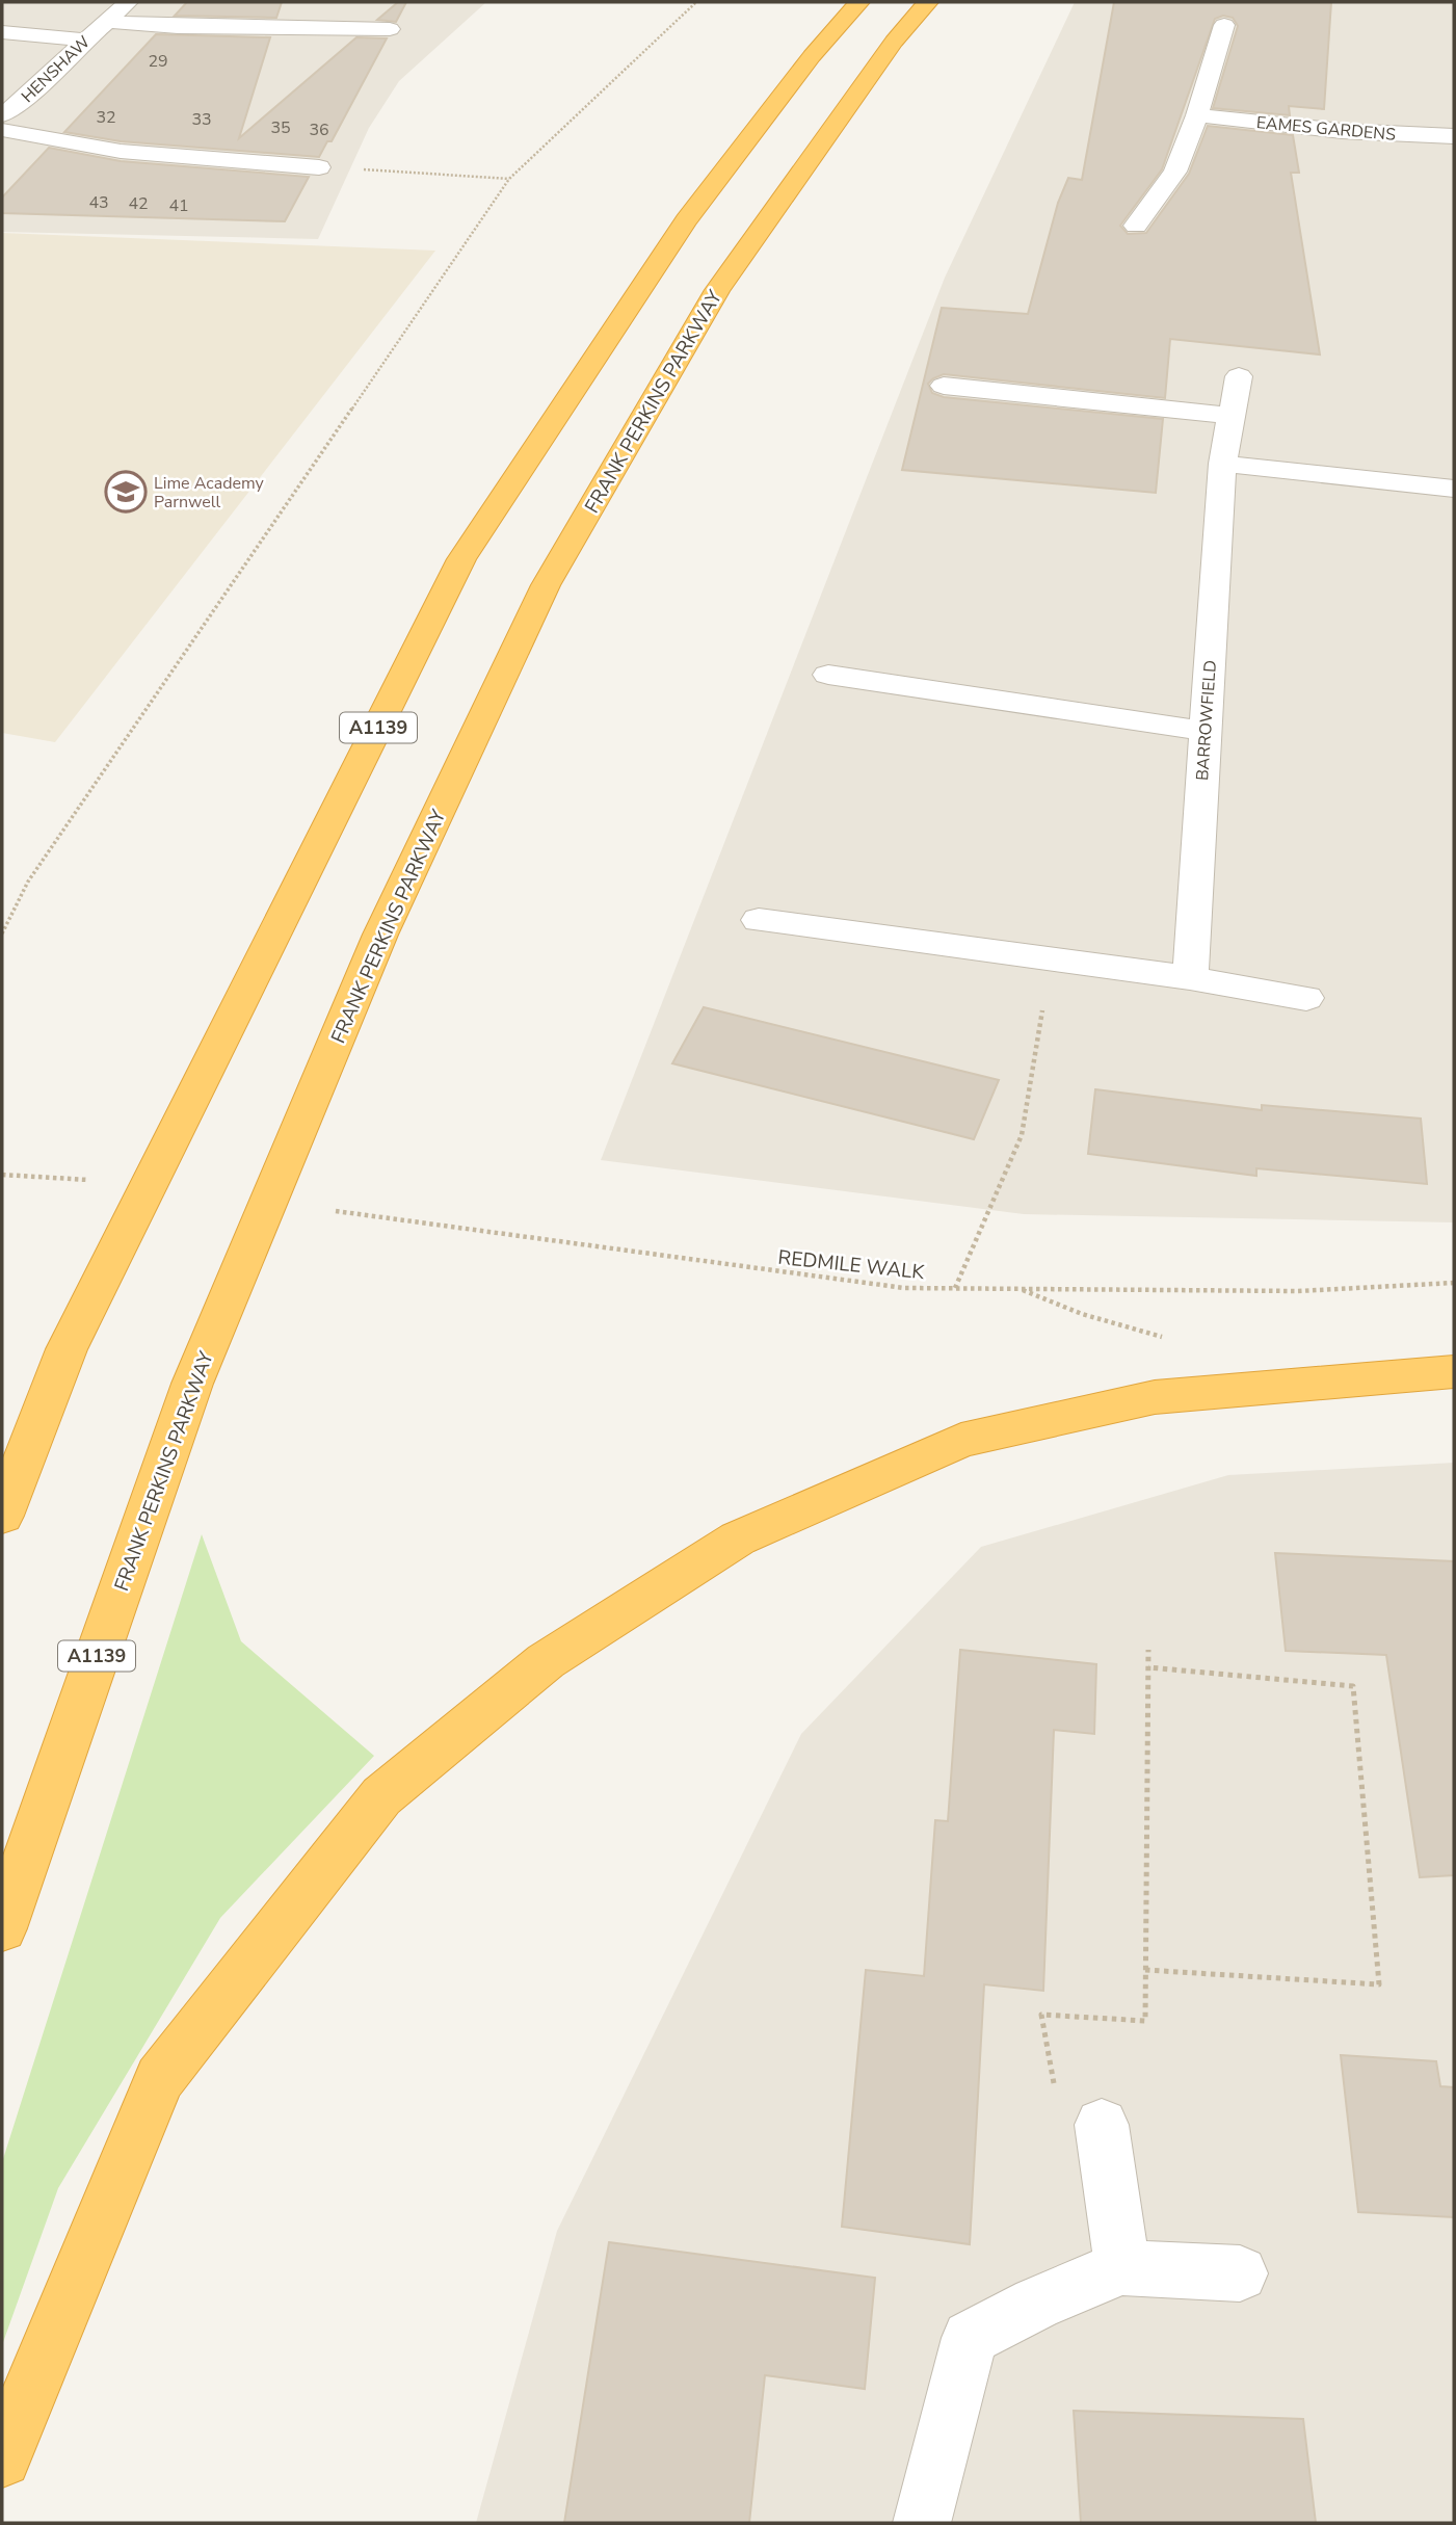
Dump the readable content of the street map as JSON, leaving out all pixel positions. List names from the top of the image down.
{
  "streets": {
    "highway": ["FRANK PERKINS PARKWAY", "A1139"],
    "street": ["HENSHAW", "EAMES GARDENS", "BARROWFIELD"],
    "path": ["REDMILE WALK"]
  },
  "places": {
    "school or university": ["Lime Academy Parnwell"]
  },
  "house_numbers": [
    "29",
    "32",
    "33",
    "35",
    "36",
    "43",
    "42",
    "41"
  ]
}
